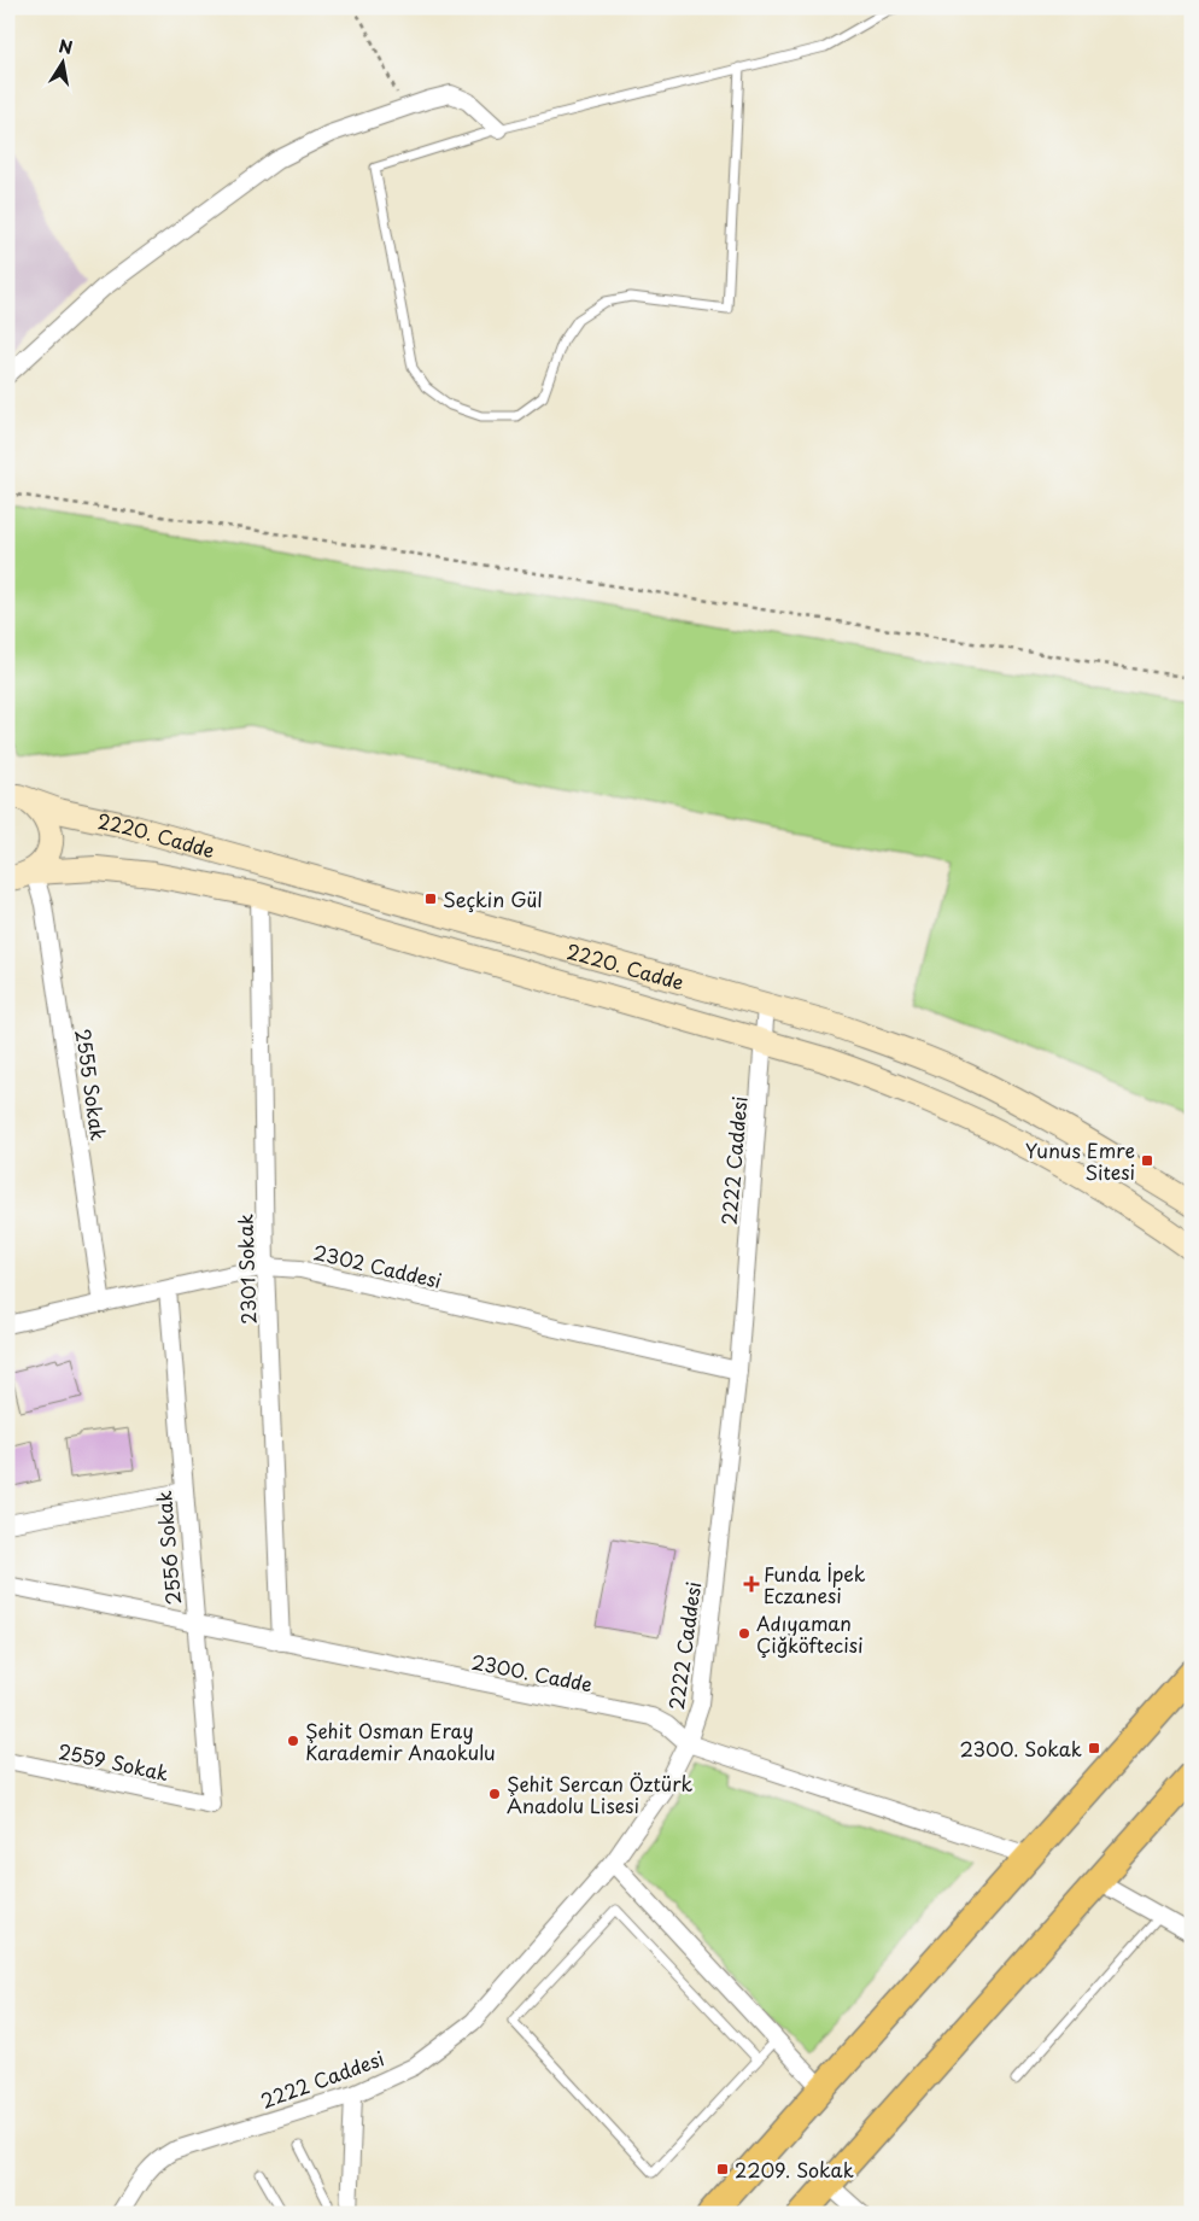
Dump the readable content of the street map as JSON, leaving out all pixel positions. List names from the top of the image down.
{
  "streets": {
    "street": [
      "2220. Cadde",
      "2555 Sokak",
      "2222 Caddesi",
      "2302 Caddesi",
      "2301 Sokak",
      "2556 Sokak",
      "2300. Cadde",
      "2559 Sokak"
    ]
  },
  "crossings": [
    ["2220. Cadde", "2555 Sokak"],
    ["2220. Cadde", "2222 Caddesi"],
    ["2220. Cadde", "2301 Sokak"],
    ["2555 Sokak", "2302 Caddesi"],
    ["2222 Caddesi", "2302 Caddesi"],
    ["2222 Caddesi", "2300. Cadde"],
    ["2302 Caddesi", "2301 Sokak"],
    ["2302 Caddesi", "2556 Sokak"],
    ["2301 Sokak", "2300. Cadde"],
    ["2556 Sokak", "2300. Cadde"],
    ["2556 Sokak", "2559 Sokak"]
  ],
  "places": {
    "transit": [
      "Seçkin Gül",
      "Yunus Emre Sitesi",
      "2300. Sokak",
      "2209. Sokak"
    ],
    "health": ["Funda İpek Eczanesi"],
    "other": ["Adıyaman Çiğköftecisi", "Şehit Osman Eray Karademir Anaokulu", "Şehit Sercan Öztürk Anadolu Lisesi"]
  },
  "north": "top"
}
